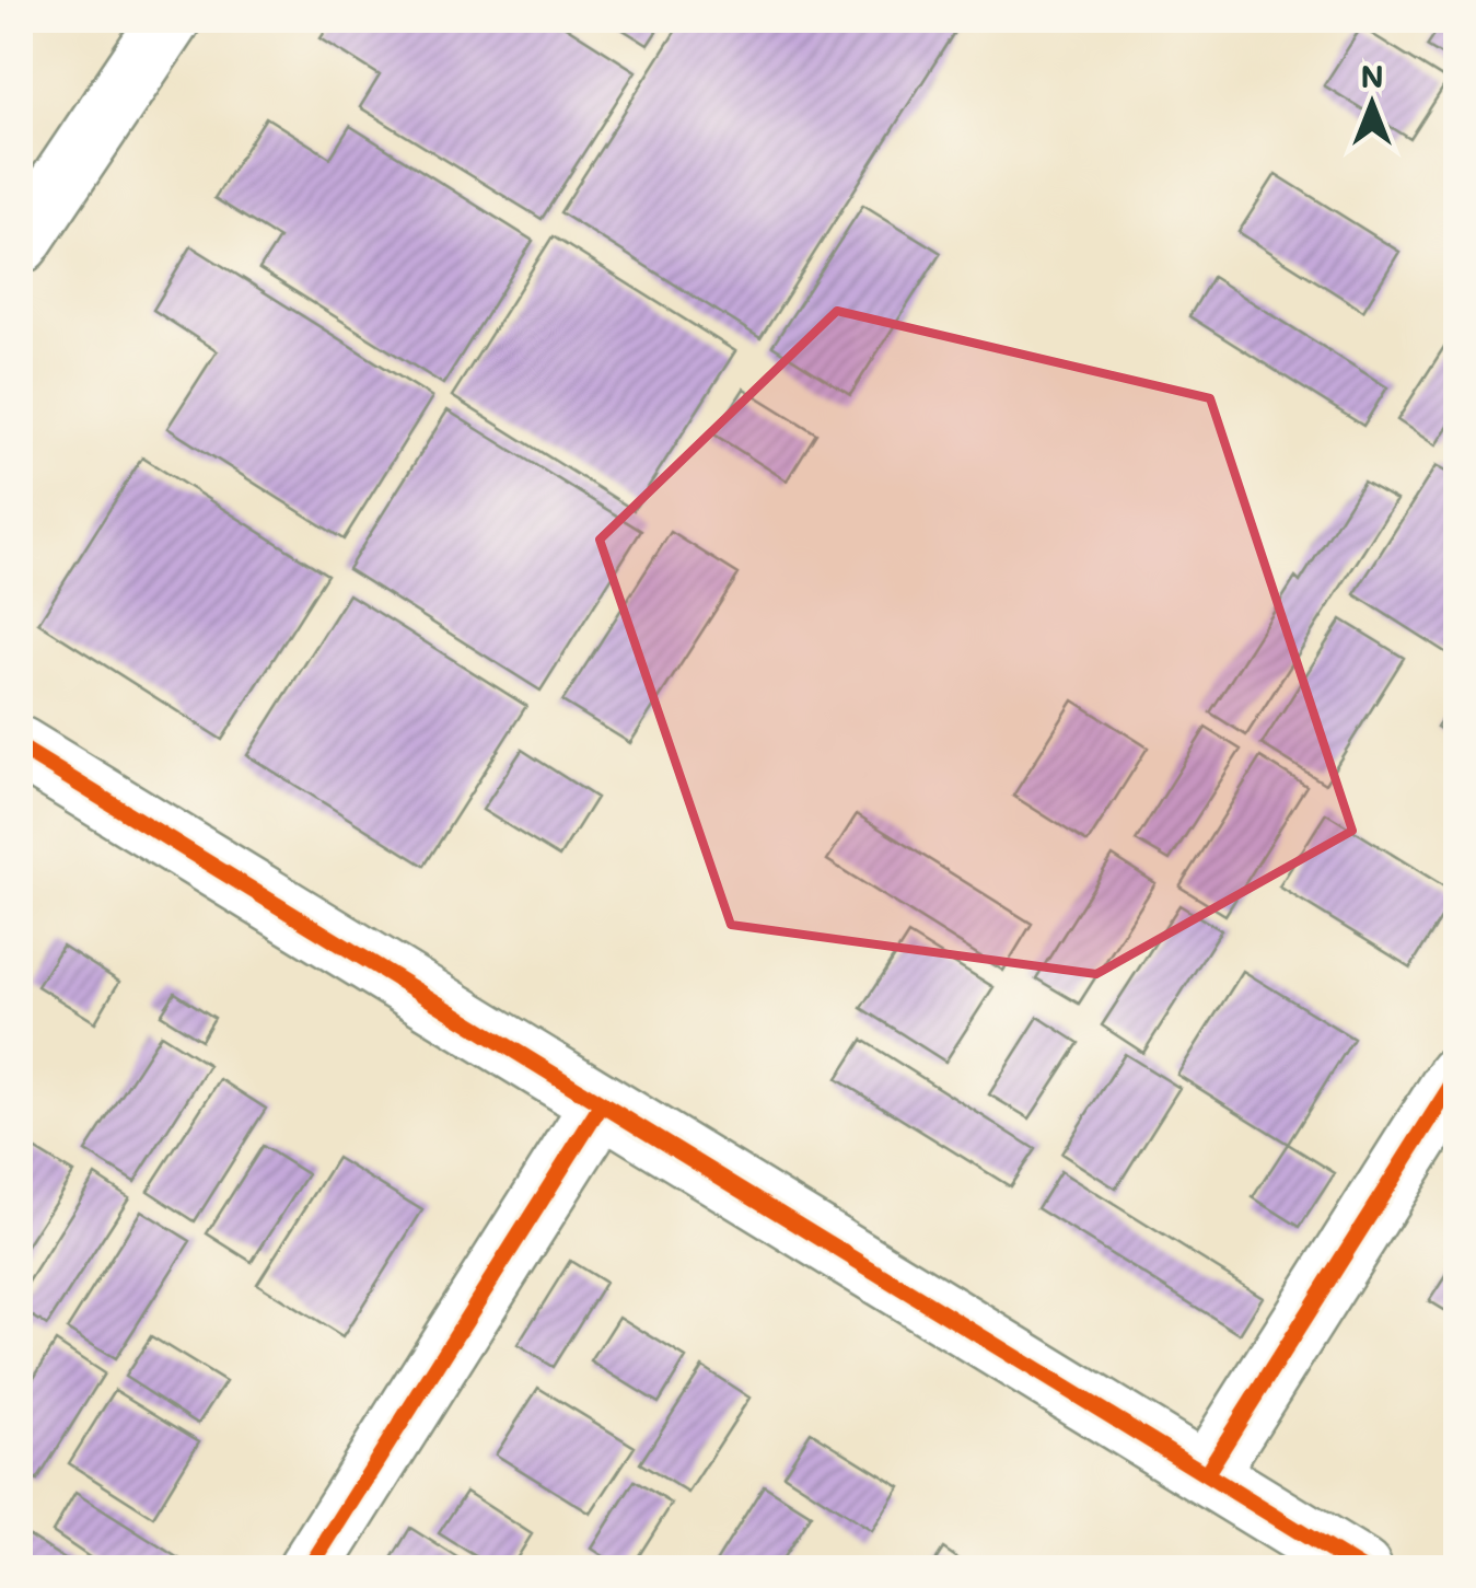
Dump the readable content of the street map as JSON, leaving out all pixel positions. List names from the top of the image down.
{
  "north": "top"
}
